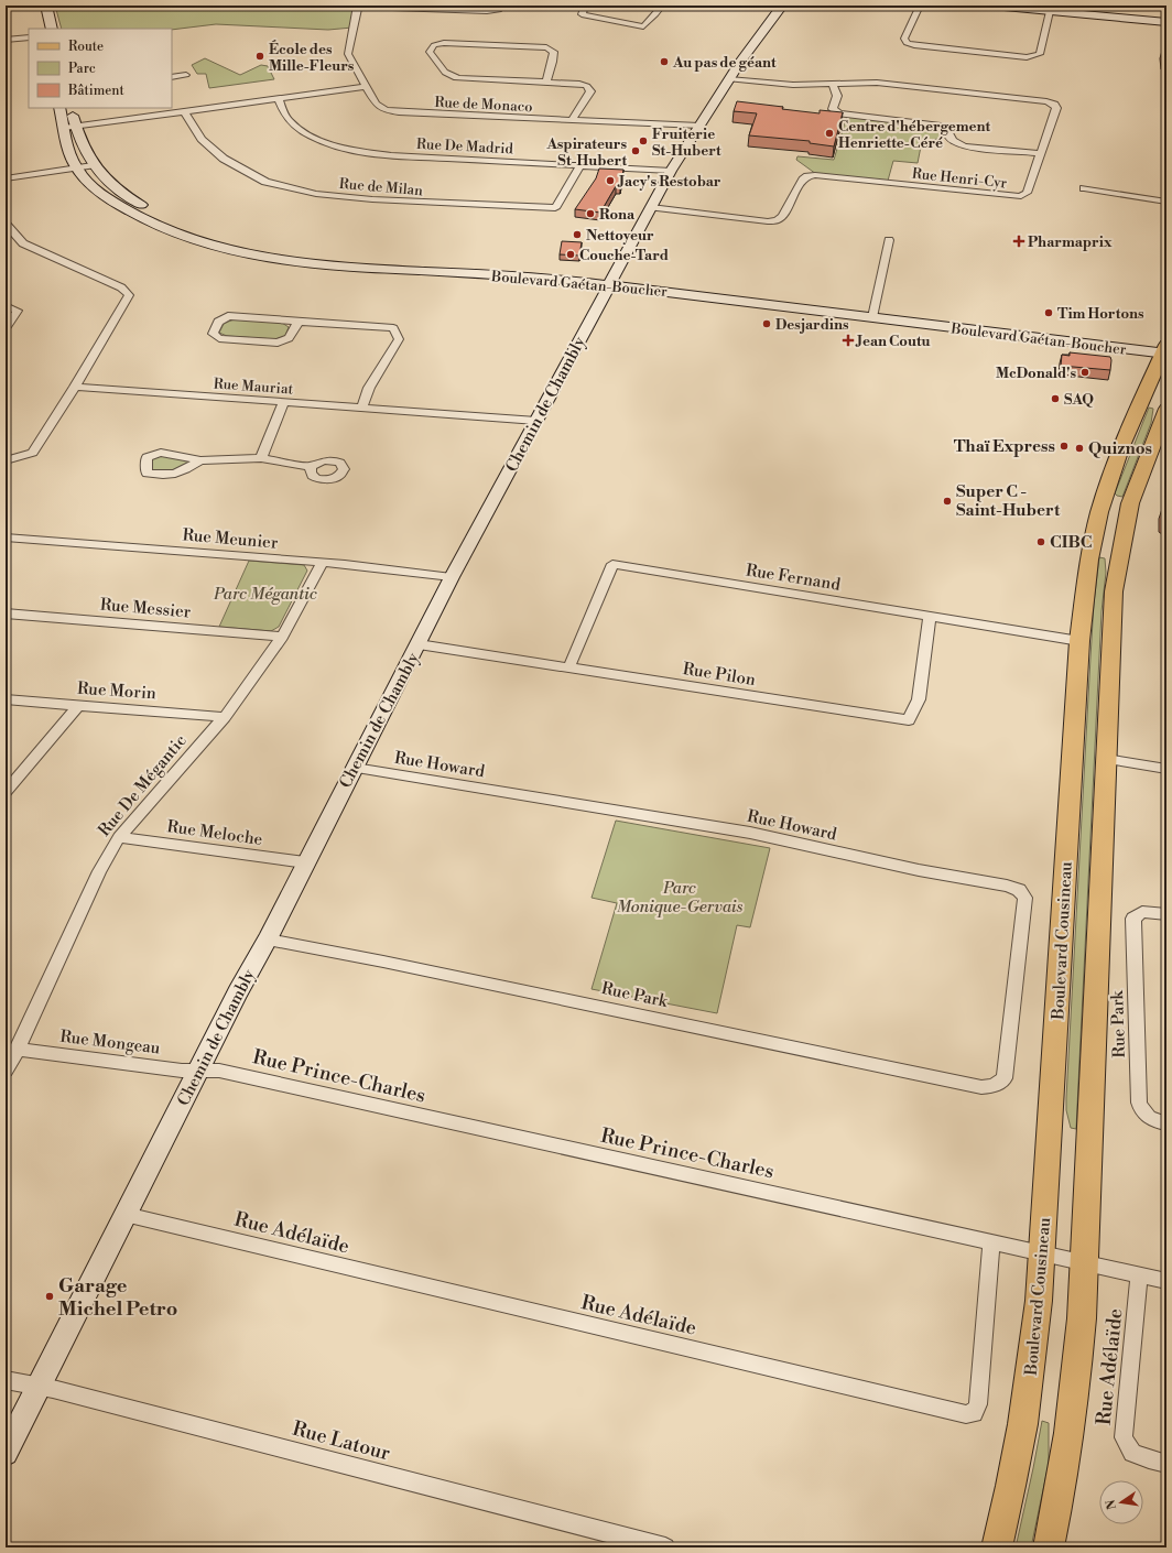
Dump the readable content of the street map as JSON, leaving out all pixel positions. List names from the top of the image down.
{
  "streets": {
    "main road": ["Boulevard Cousineau"],
    "street": [
      "Rue de Monaco",
      "Rue De Madrid",
      "Rue Henri-Cyr",
      "Rue de Milan",
      "Boulevard Gaétan-Boucher",
      "Rue Mauriat",
      "Chemin de Chambly",
      "Rue Meunier",
      "Rue Fernand",
      "Rue Messier",
      "Rue Pilon",
      "Rue Morin",
      "Rue Howard",
      "Rue De Mégantic",
      "Rue Meloche",
      "Rue Park",
      "Rue Mongeau",
      "Rue Prince-Charles",
      "Rue Adélaïde",
      "Rue Latour"
    ]
  },
  "crossings": [
    ["Rue de Monaco", "Chemin de Chambly"],
    ["Rue De Madrid", "Rue de Milan"],
    ["Rue De Madrid", "Chemin de Chambly"],
    ["Rue Henri-Cyr", "Chemin de Chambly"],
    ["Boulevard Gaétan-Boucher", "Chemin de Chambly"],
    ["Boulevard Gaétan-Boucher", "Boulevard Cousineau"],
    ["Rue Mauriat", "Chemin de Chambly"],
    ["Chemin de Chambly", "Rue Meunier"],
    ["Chemin de Chambly", "Rue Pilon"],
    ["Chemin de Chambly", "Rue Howard"],
    ["Chemin de Chambly", "Rue Meloche"],
    ["Chemin de Chambly", "Rue Park"],
    ["Chemin de Chambly", "Rue Mongeau"],
    ["Chemin de Chambly", "Rue Prince-Charles"],
    ["Chemin de Chambly", "Rue Adélaïde"],
    ["Chemin de Chambly", "Rue Latour"],
    ["Rue Meunier", "Rue De Mégantic"],
    ["Rue Fernand", "Rue Pilon"],
    ["Rue Fernand", "Boulevard Cousineau"],
    ["Rue Messier", "Rue De Mégantic"],
    ["Rue Morin", "Rue De Mégantic"],
    ["Rue Howard", "Rue Park"],
    ["Rue De Mégantic", "Rue Meloche"],
    ["Rue De Mégantic", "Rue Mongeau"],
    ["Boulevard Cousineau", "Rue Prince-Charles"],
    ["Rue Mongeau", "Rue Prince-Charles"],
    ["Rue Prince-Charles", "Rue Adélaïde"]
  ],
  "parks": ["Parc Mégantic", "Parc Monique-Gervais"],
  "places": {
    "other": [
      "École des Mille-Fleurs",
      "Au pas de géant",
      "Centre d'hébergement Henriette-Céré",
      "Fruiterie St-Hubert",
      "Aspirateurs St-Hubert",
      "Jacy's Restobar",
      "Rona",
      "Nettoyeur",
      "Couche-Tard",
      "Tim Hortons",
      "Desjardins",
      "McDonald's",
      "SAQ",
      "Thaï Express",
      "Quiznos",
      "Super C - Saint-Hubert",
      "CIBC",
      "Garage Michel Petro"
    ],
    "health": ["Pharmaprix", "Jean Coutu"]
  },
  "legend": ["Route", "Parc", "Bâtiment"],
  "north": "left"
}
